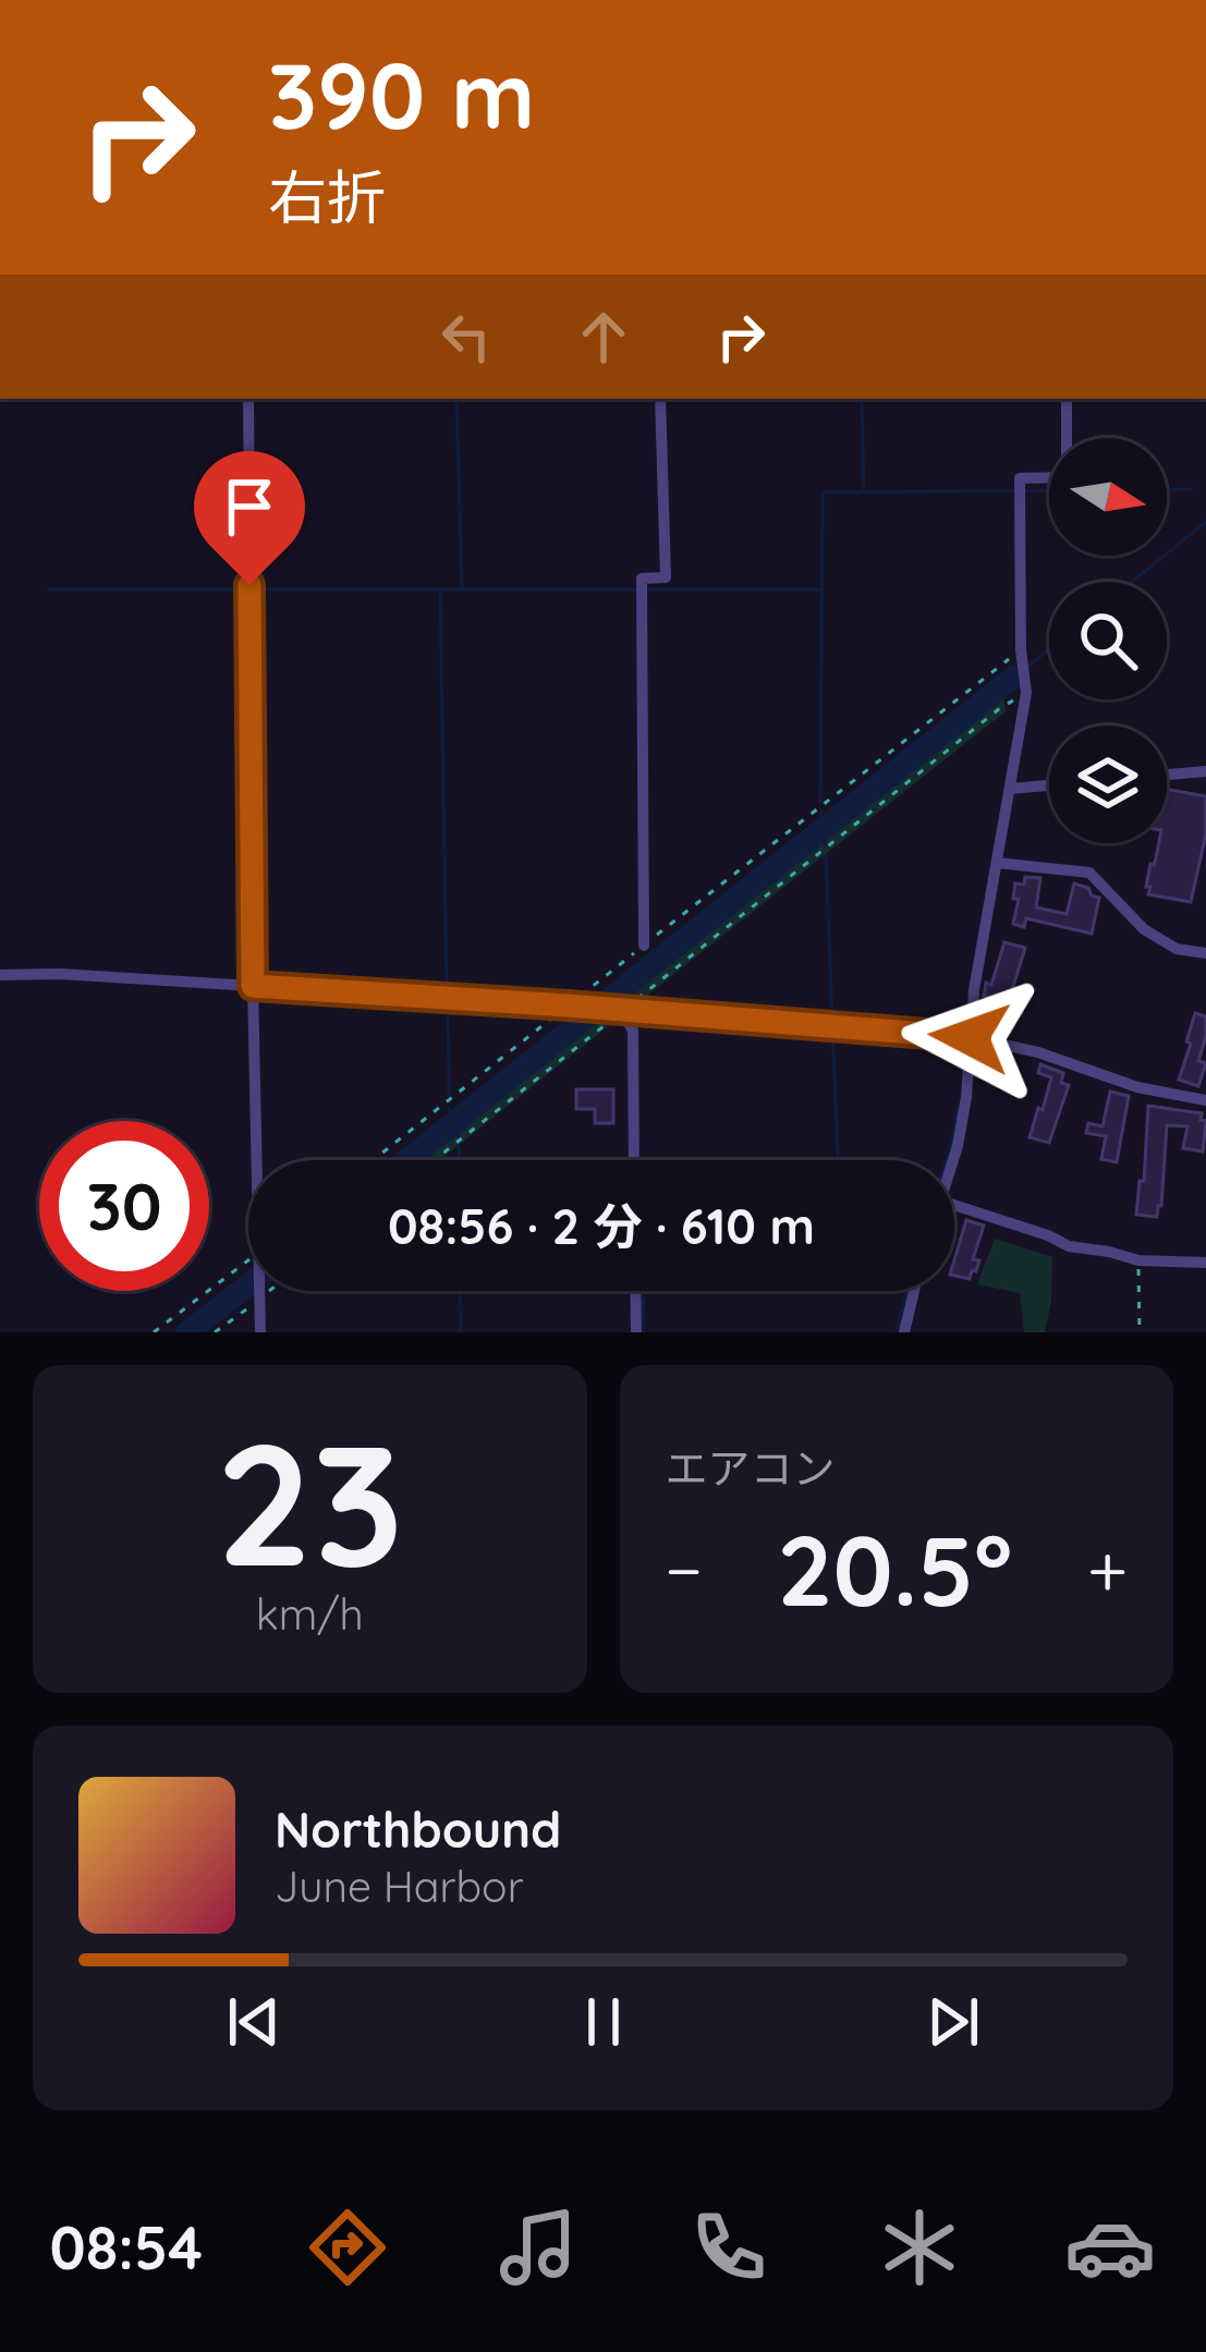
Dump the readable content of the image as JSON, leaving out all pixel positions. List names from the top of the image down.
{
  "north": "right",
  "page": {
    "turn": ["390 m", "右折"],
    "limit": "30",
    "trip": "08:56 · 2 分 · 610 m",
    "tile": [
      ["23", "km/h"],
      "エアコン"
    ],
    "heat": ["−", "20.5°", "+"],
    "song": ["Northbound", "June Harbor"],
    "tabs": "08:54"
  }
}
